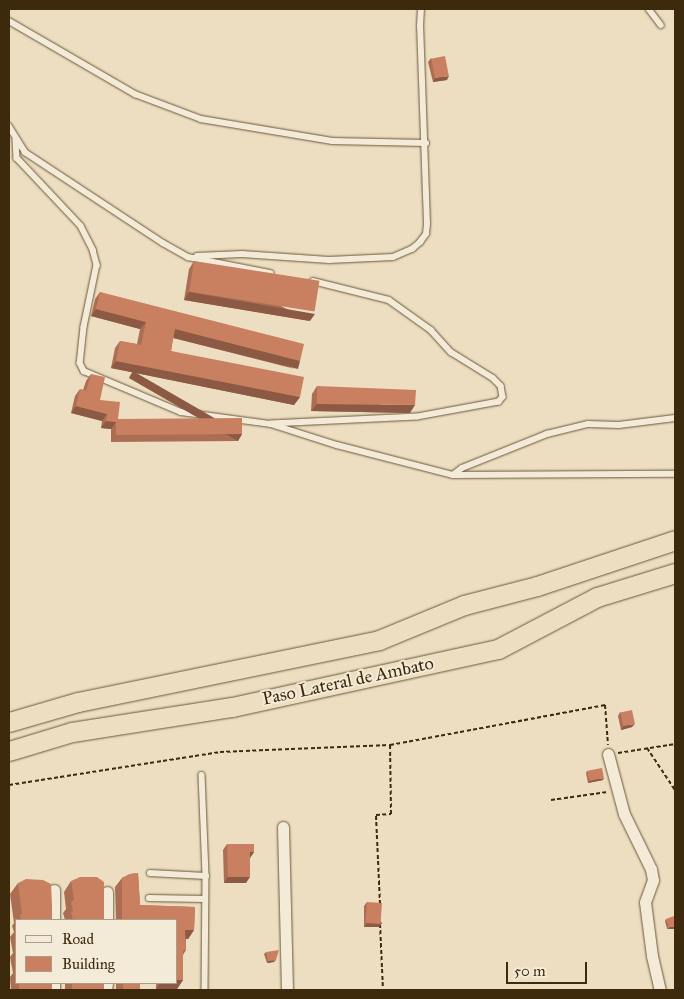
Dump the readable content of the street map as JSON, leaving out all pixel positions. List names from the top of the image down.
{
  "streets": {
    "highway": ["Paso Lateral de Ambato"]
  },
  "legend": ["Road", "Building"],
  "scale_bar": "50 m"
}
